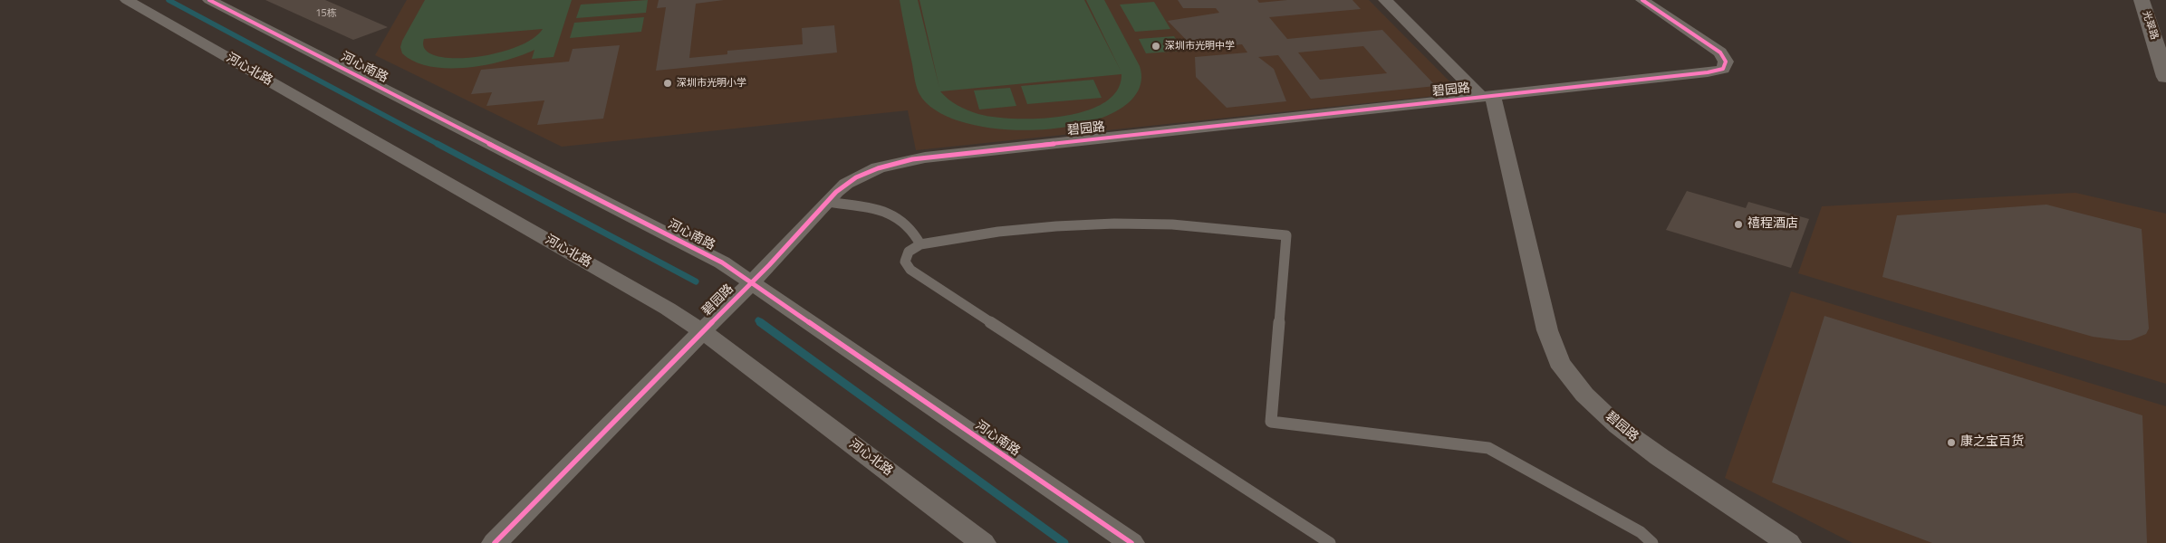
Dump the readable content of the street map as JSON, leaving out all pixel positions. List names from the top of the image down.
{
  "streets": {
    "street": [
      "光翠路",
      "河心南路",
      "河心北路",
      "碧园路"
    ]
  },
  "crossings": [
    ["河心南路", "碧园路"],
    ["河心北路", "碧园路"]
  ],
  "places": [
    "深圳市光明中学",
    "深圳市光明小学",
    "禧程酒店",
    "康之宝百货"
  ],
  "house_numbers": ["15栋"]
}
